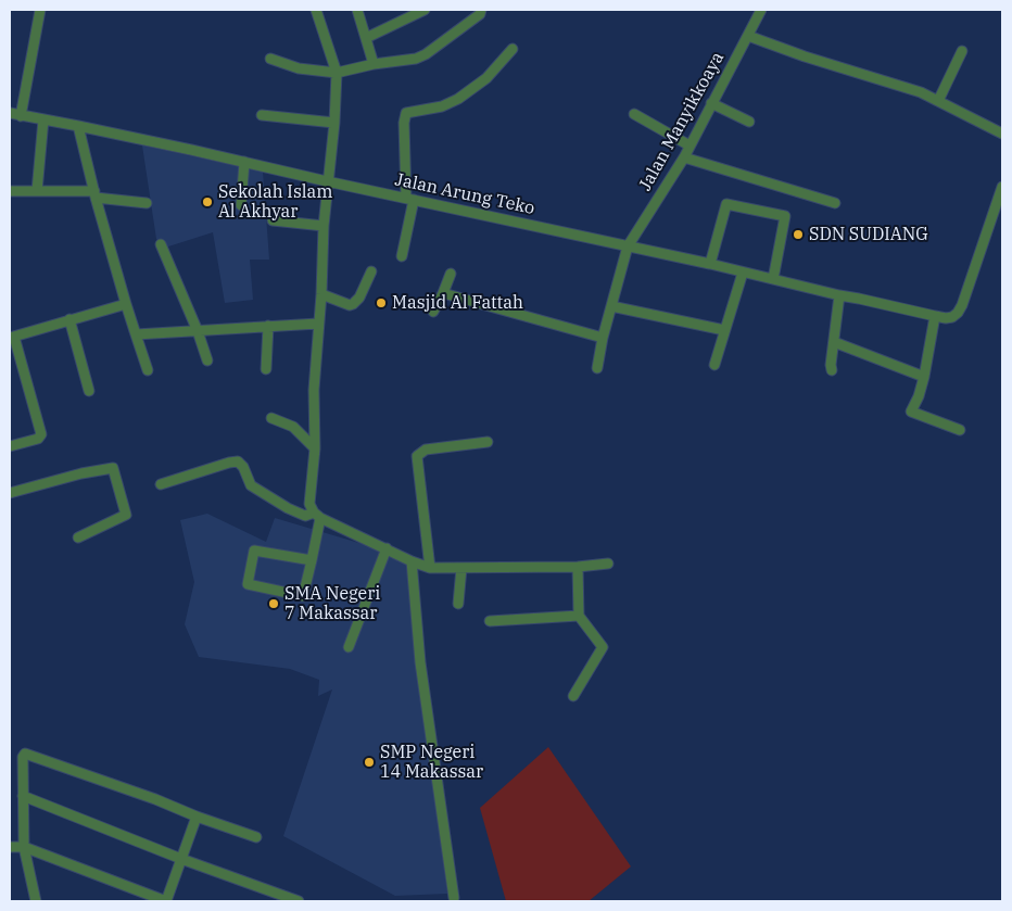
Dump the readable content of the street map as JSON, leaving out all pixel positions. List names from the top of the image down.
{
  "streets": {
    "street": ["Jalan Manyikkoaya", "Jalan Arung Teko"]
  },
  "crossings": [
    ["Jalan Manyikkoaya", "Jalan Arung Teko"]
  ],
  "places": [
    "Sekolah Islam Al Akhyar",
    "SDN SUDIANG",
    "Masjid Al Fattah",
    "SMA Negeri 7 Makassar",
    "SMP Negeri 14 Makassar"
  ]
}
